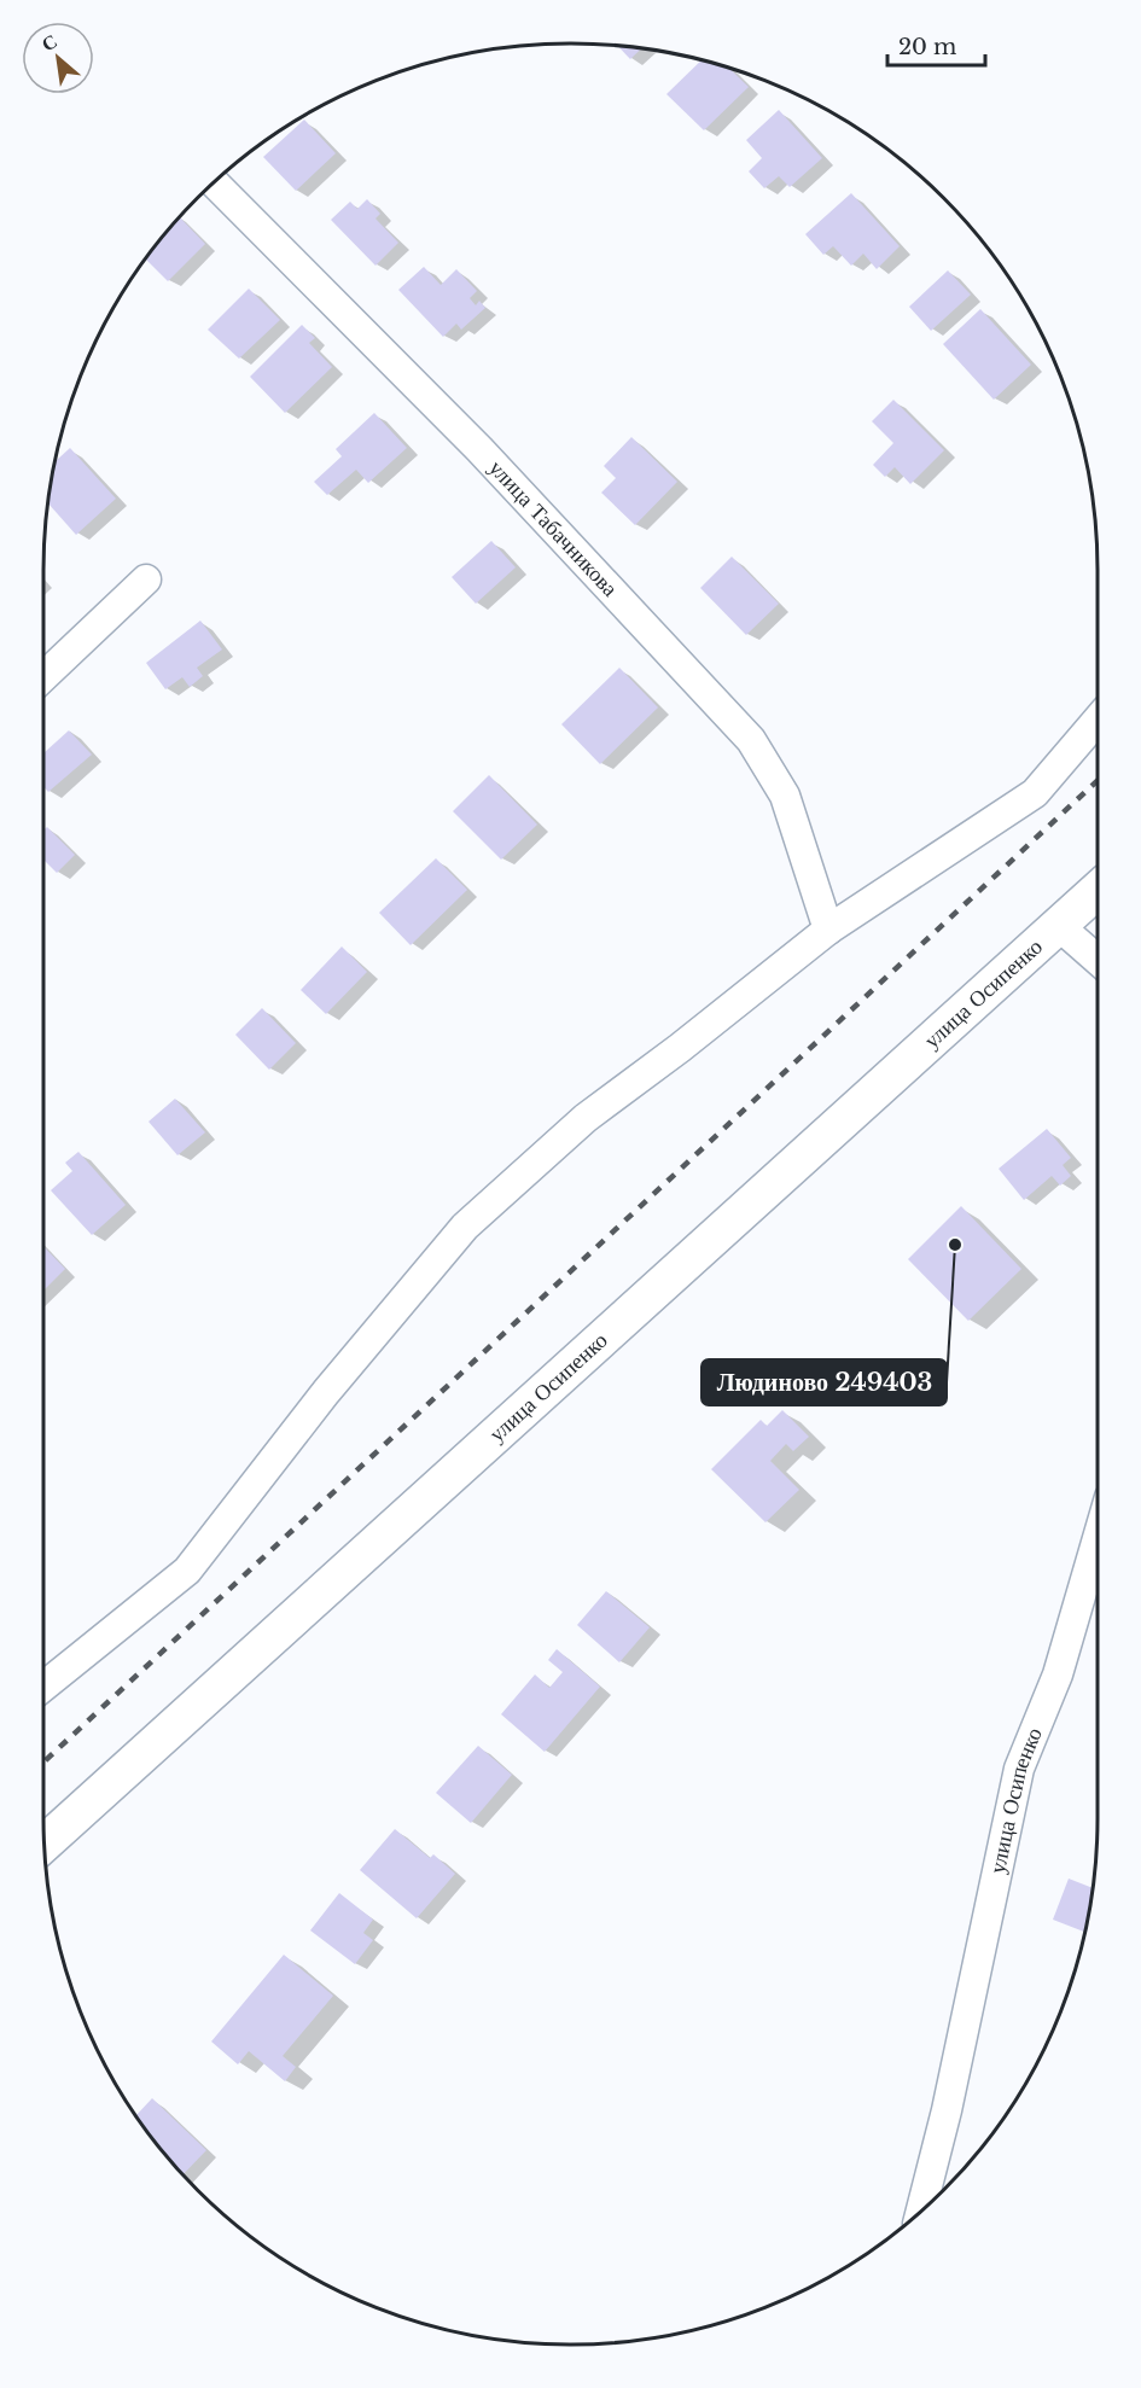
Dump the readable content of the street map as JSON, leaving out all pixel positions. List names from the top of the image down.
{
  "streets": {
    "street": ["улица Табачникова", "улица Осипенко"]
  },
  "places": ["Людиново 249403"],
  "scale_bar": "20 m",
  "north": "top left"
}
